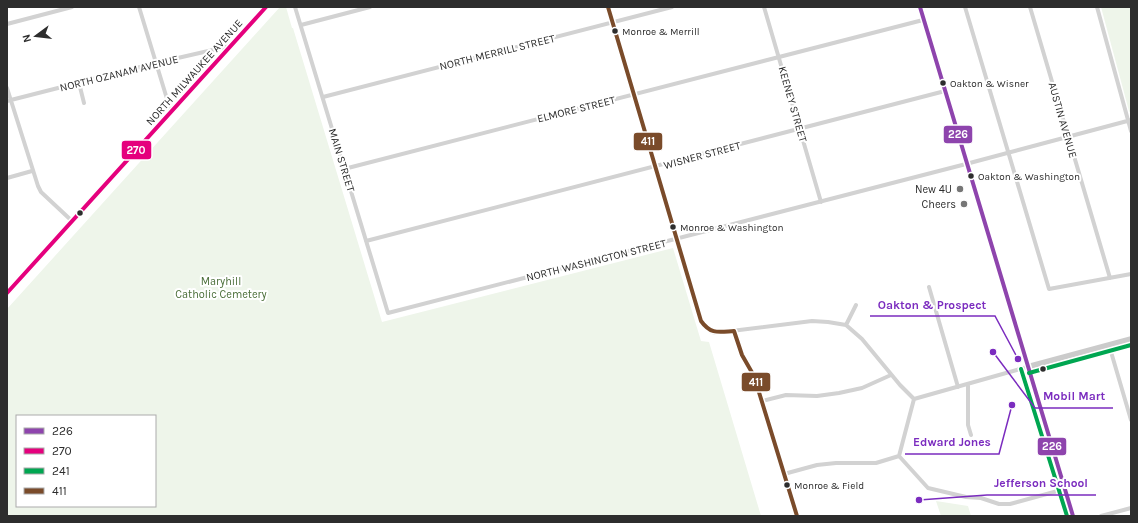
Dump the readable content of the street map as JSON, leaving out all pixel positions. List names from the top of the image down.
{
  "streets": {
    "main road": ["NORTH MILWAUKEE AVENUE"],
    "street": [
      "NORTH MERRILL STREET",
      "NORTH OZANAM AVENUE",
      "KEENEY STREET",
      "ELMORE STREET",
      "AUSTIN AVENUE",
      "WISNER STREET",
      "MAIN STREET",
      "NORTH WASHINGTON STREET"
    ]
  },
  "crossings": [
    ["NORTH MERRILL STREET", "MAIN STREET"],
    ["NORTH MILWAUKEE AVENUE", "NORTH OZANAM AVENUE"],
    ["KEENEY STREET", "ELMORE STREET"],
    ["KEENEY STREET", "WISNER STREET"],
    ["KEENEY STREET", "NORTH WASHINGTON STREET"],
    ["ELMORE STREET", "MAIN STREET"],
    ["AUSTIN AVENUE", "NORTH WASHINGTON STREET"],
    ["WISNER STREET", "MAIN STREET"],
    ["MAIN STREET", "NORTH WASHINGTON STREET"]
  ],
  "parks": ["Maryhill Catholic Cemetery"],
  "places": [
    "Monroe & Merrill",
    "Oakton & Wisner",
    "Oakton & Washington",
    "New 4U",
    "Cheers",
    "Monroe & Washington",
    "Mobil Mart",
    "Oakton & Prospect",
    "Edward Jones",
    "Monroe & Field",
    "Jefferson School"
  ],
  "lines": [
    "transit line 226",
    "transit line 270",
    "transit line 411",
    "transit line 241"
  ],
  "legend": [
    "226",
    "270",
    "241",
    "411"
  ],
  "north": "left"
}
